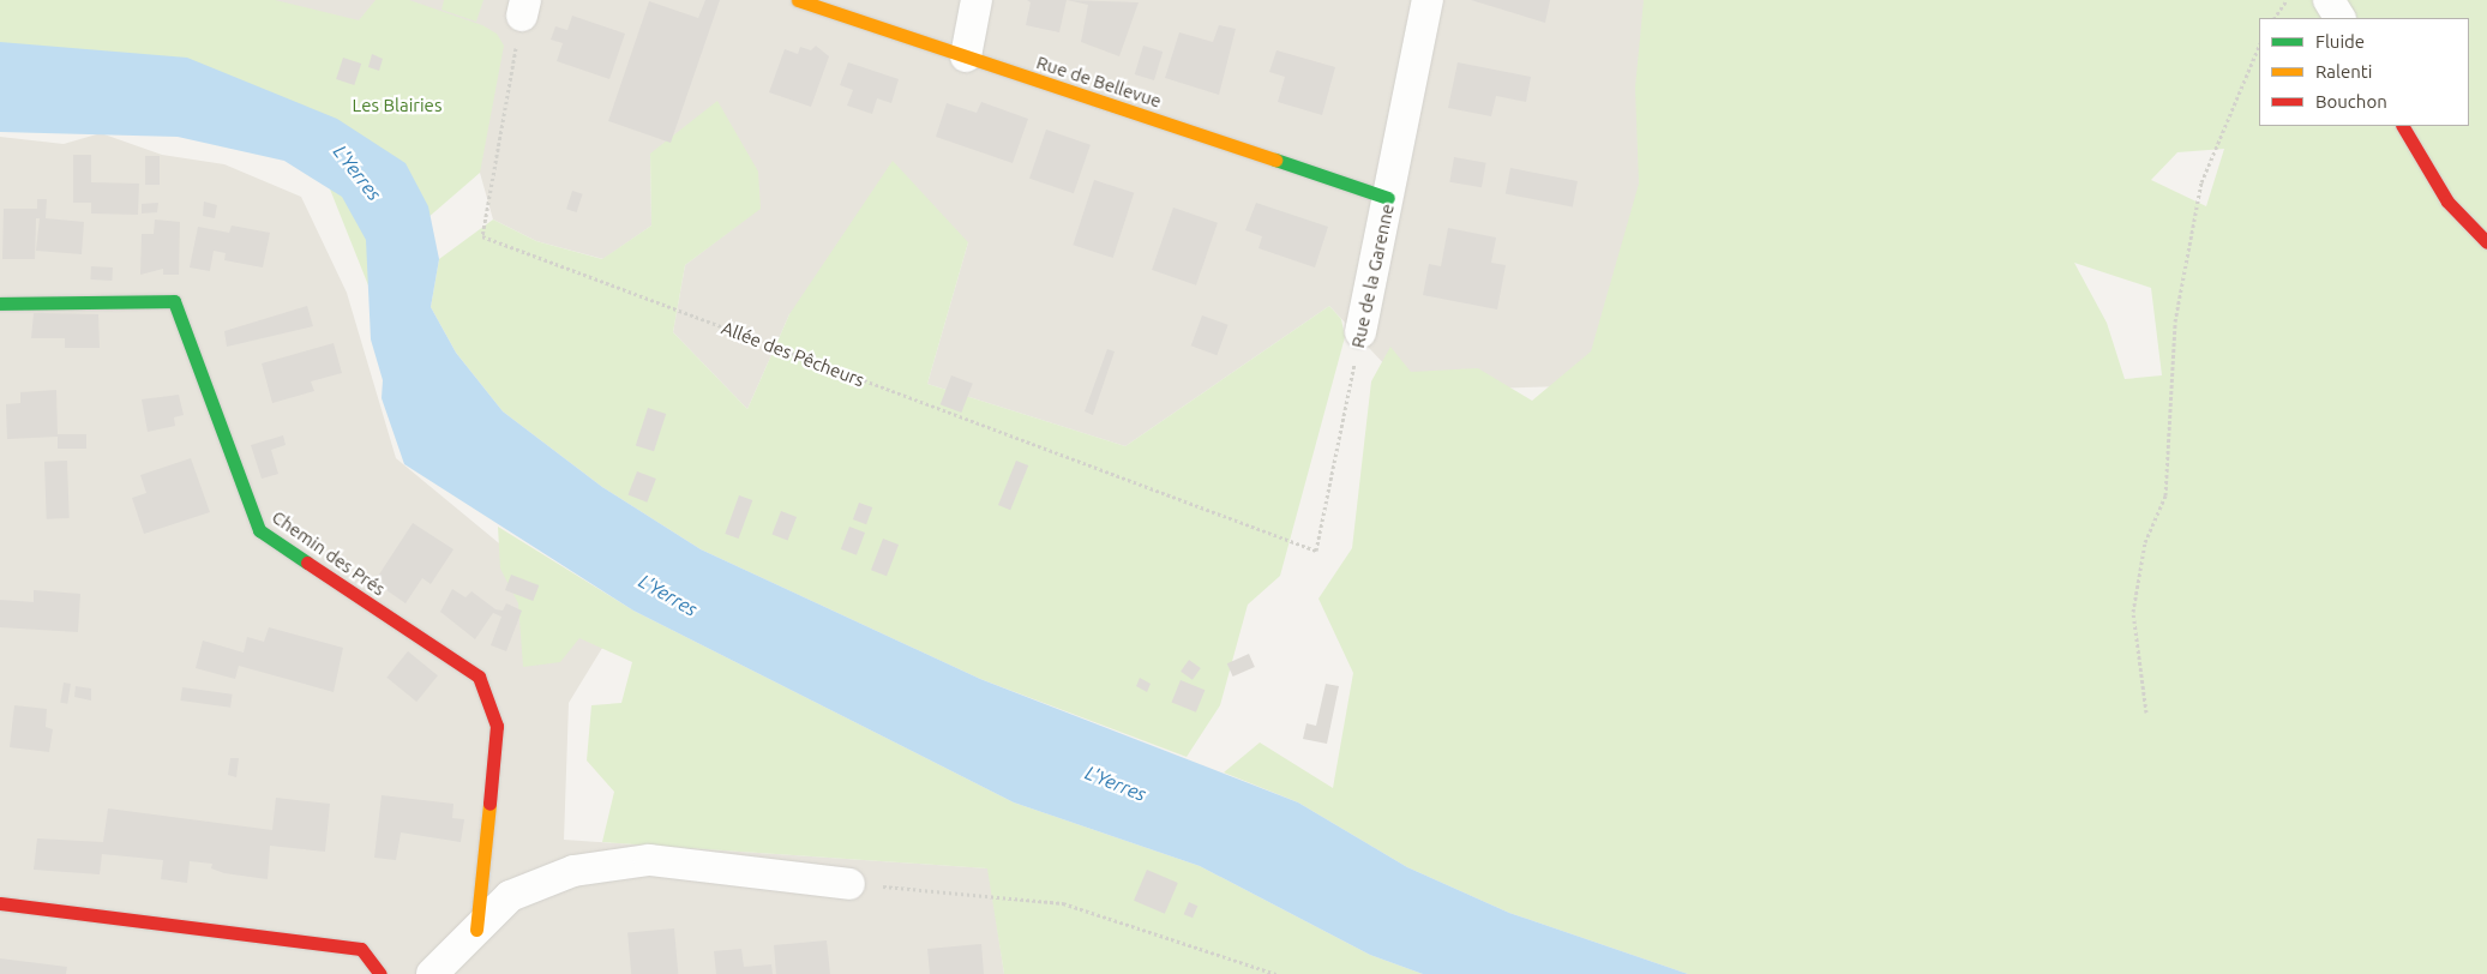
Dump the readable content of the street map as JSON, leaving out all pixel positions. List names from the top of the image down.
{
  "streets": {
    "street": ["Rue de Bellevue", "Rue de la Garenne", "Chemin des Prés"],
    "path": ["Allée des Pêcheurs"]
  },
  "crossings": [
    ["Rue de Bellevue", "Rue de la Garenne"],
    ["Rue de la Garenne", "Allée des Pêcheurs"]
  ],
  "water": ["L'Yerres"],
  "parks": ["Les Blairies"],
  "legend": ["Fluide", "Ralenti", "Bouchon"]
}
